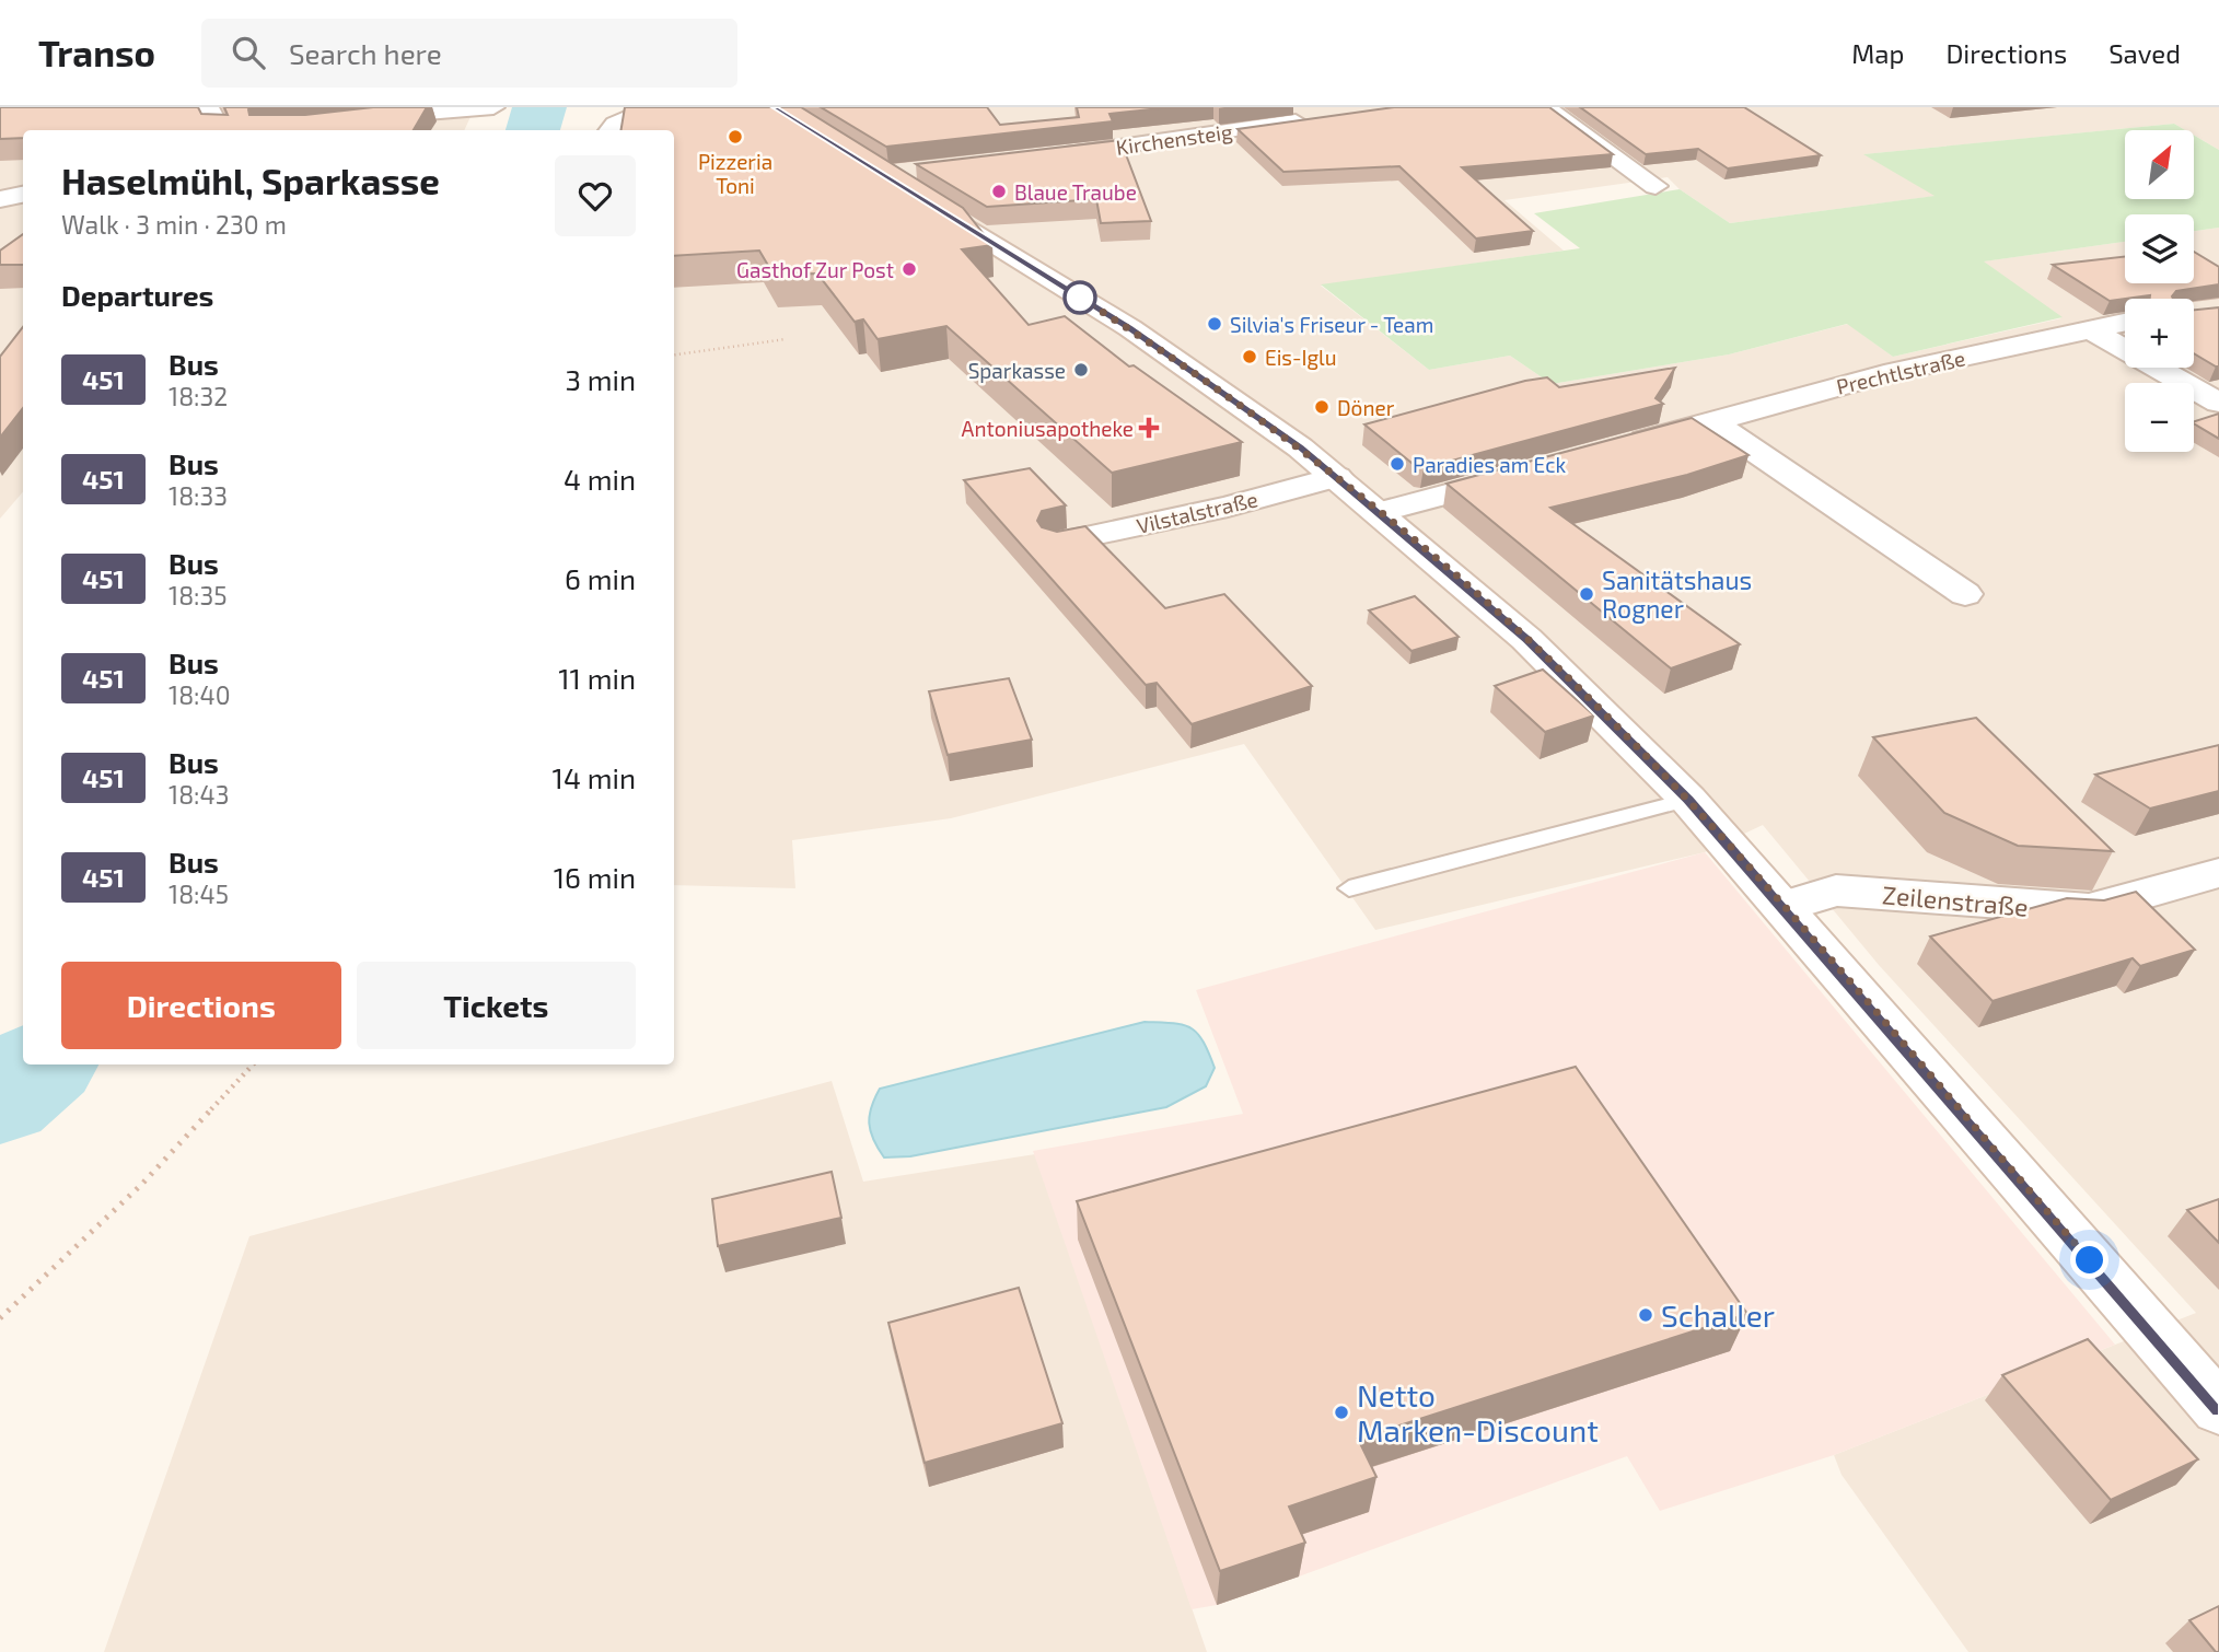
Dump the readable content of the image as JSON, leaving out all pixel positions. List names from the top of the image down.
{
  "streets": {
    "street": [
      "Kirchensteig",
      "Prechtlstraße",
      "Vilstalstraße",
      "Zeilenstraße"
    ]
  },
  "places": {
    "other": [
      "Pizzeria Toni",
      "Blaue Traube",
      "Gasthof Zur Post",
      "Silvia's Friseur - Team",
      "Eis-Iglu",
      "Sparkasse",
      "Döner",
      "Paradies am Eck",
      "Sanitätshaus Rogner",
      "Schaller",
      "Netto Marken-Discount"
    ],
    "health": ["Antoniusapotheke"]
  },
  "lines": ["bus line 451"],
  "north": "top right",
  "page": {
    "header": "Transo",
    "search": "Search here",
    "nav": ["Map", "Directions", "Saved"],
    "map_buttons": ["+", "−"],
    "heading": [
      ["Haselmühl, Sparkasse", "Walk · 3 min · 230 m"],
      "Departures"
    ],
    "list": [
      {
        "mark": "451",
        "name": "Bus",
        "note": "18:32",
        "value": "3 min"
      },
      {
        "mark": "451",
        "name": "Bus",
        "note": "18:33",
        "value": "4 min"
      },
      {
        "mark": "451",
        "name": "Bus",
        "note": "18:35",
        "value": "6 min"
      },
      {
        "mark": "451",
        "name": "Bus",
        "note": "18:40",
        "value": "11 min"
      },
      {
        "mark": "451",
        "name": "Bus",
        "note": "18:43",
        "value": "14 min"
      },
      {
        "mark": "451",
        "name": "Bus",
        "note": "18:45",
        "value": "16 min"
      }
    ],
    "buttons": ["Directions", "Tickets"]
  }
}
